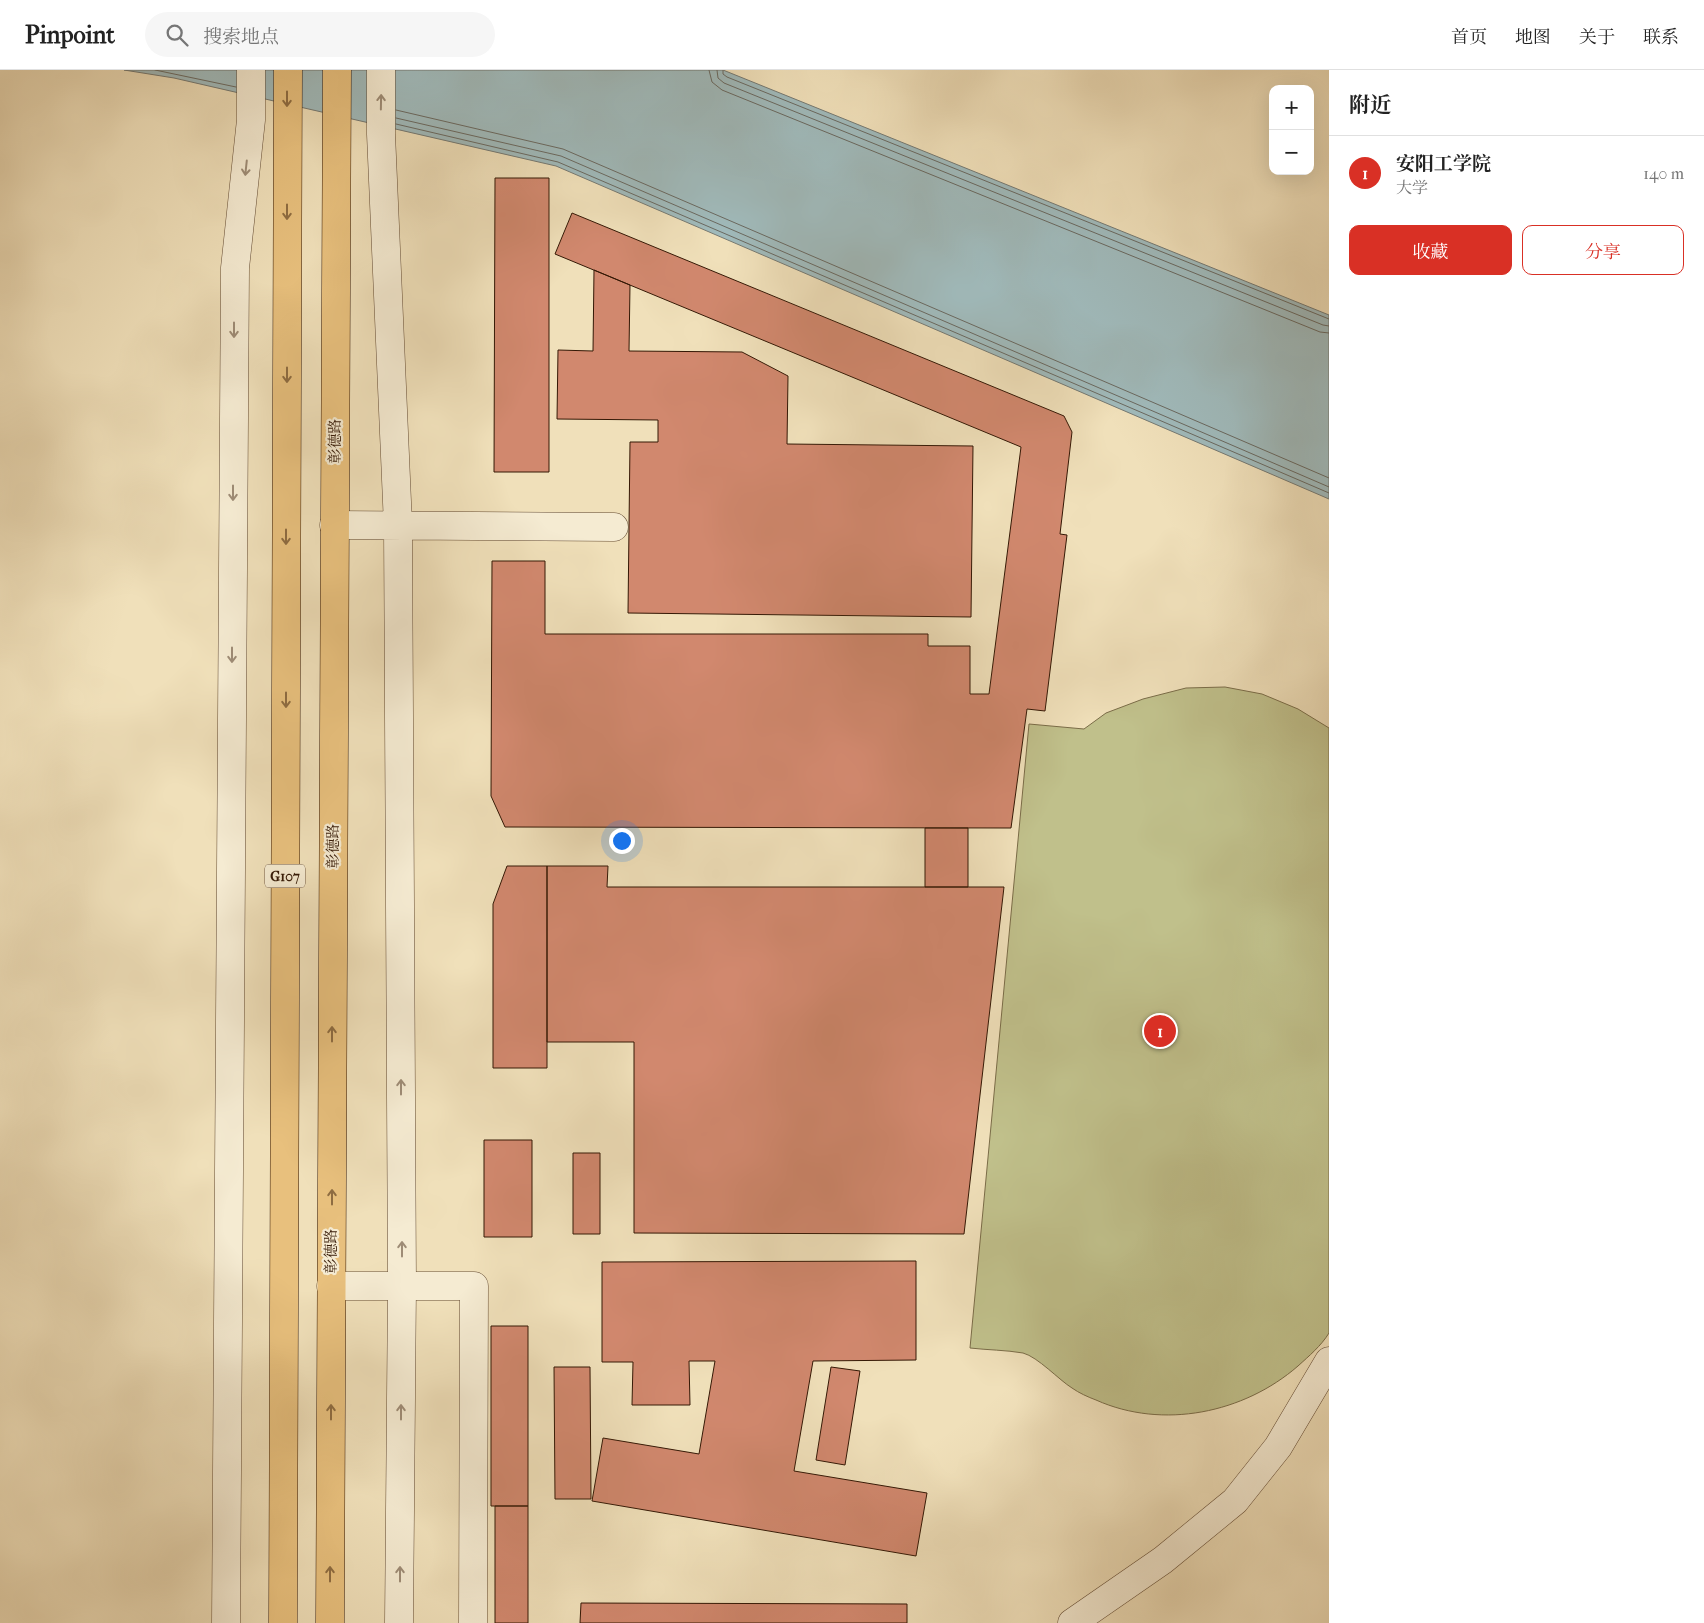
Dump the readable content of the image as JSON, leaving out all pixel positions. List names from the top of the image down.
{
  "streets": {
    "highway": ["彰德路", "G107"]
  },
  "page": {
    "header": "Pinpoint",
    "search": "搜索地点",
    "nav": [
      "首页",
      "地图",
      "关于",
      "联系"
    ],
    "heading": "附近",
    "map_buttons": ["+", "−"],
    "list": [
      {
        "mark": "1",
        "name": "安阳工学院",
        "note": "大学",
        "value": "140 m"
      }
    ],
    "buttons": ["收藏", "分享"],
    "pins": "1"
  }
}
